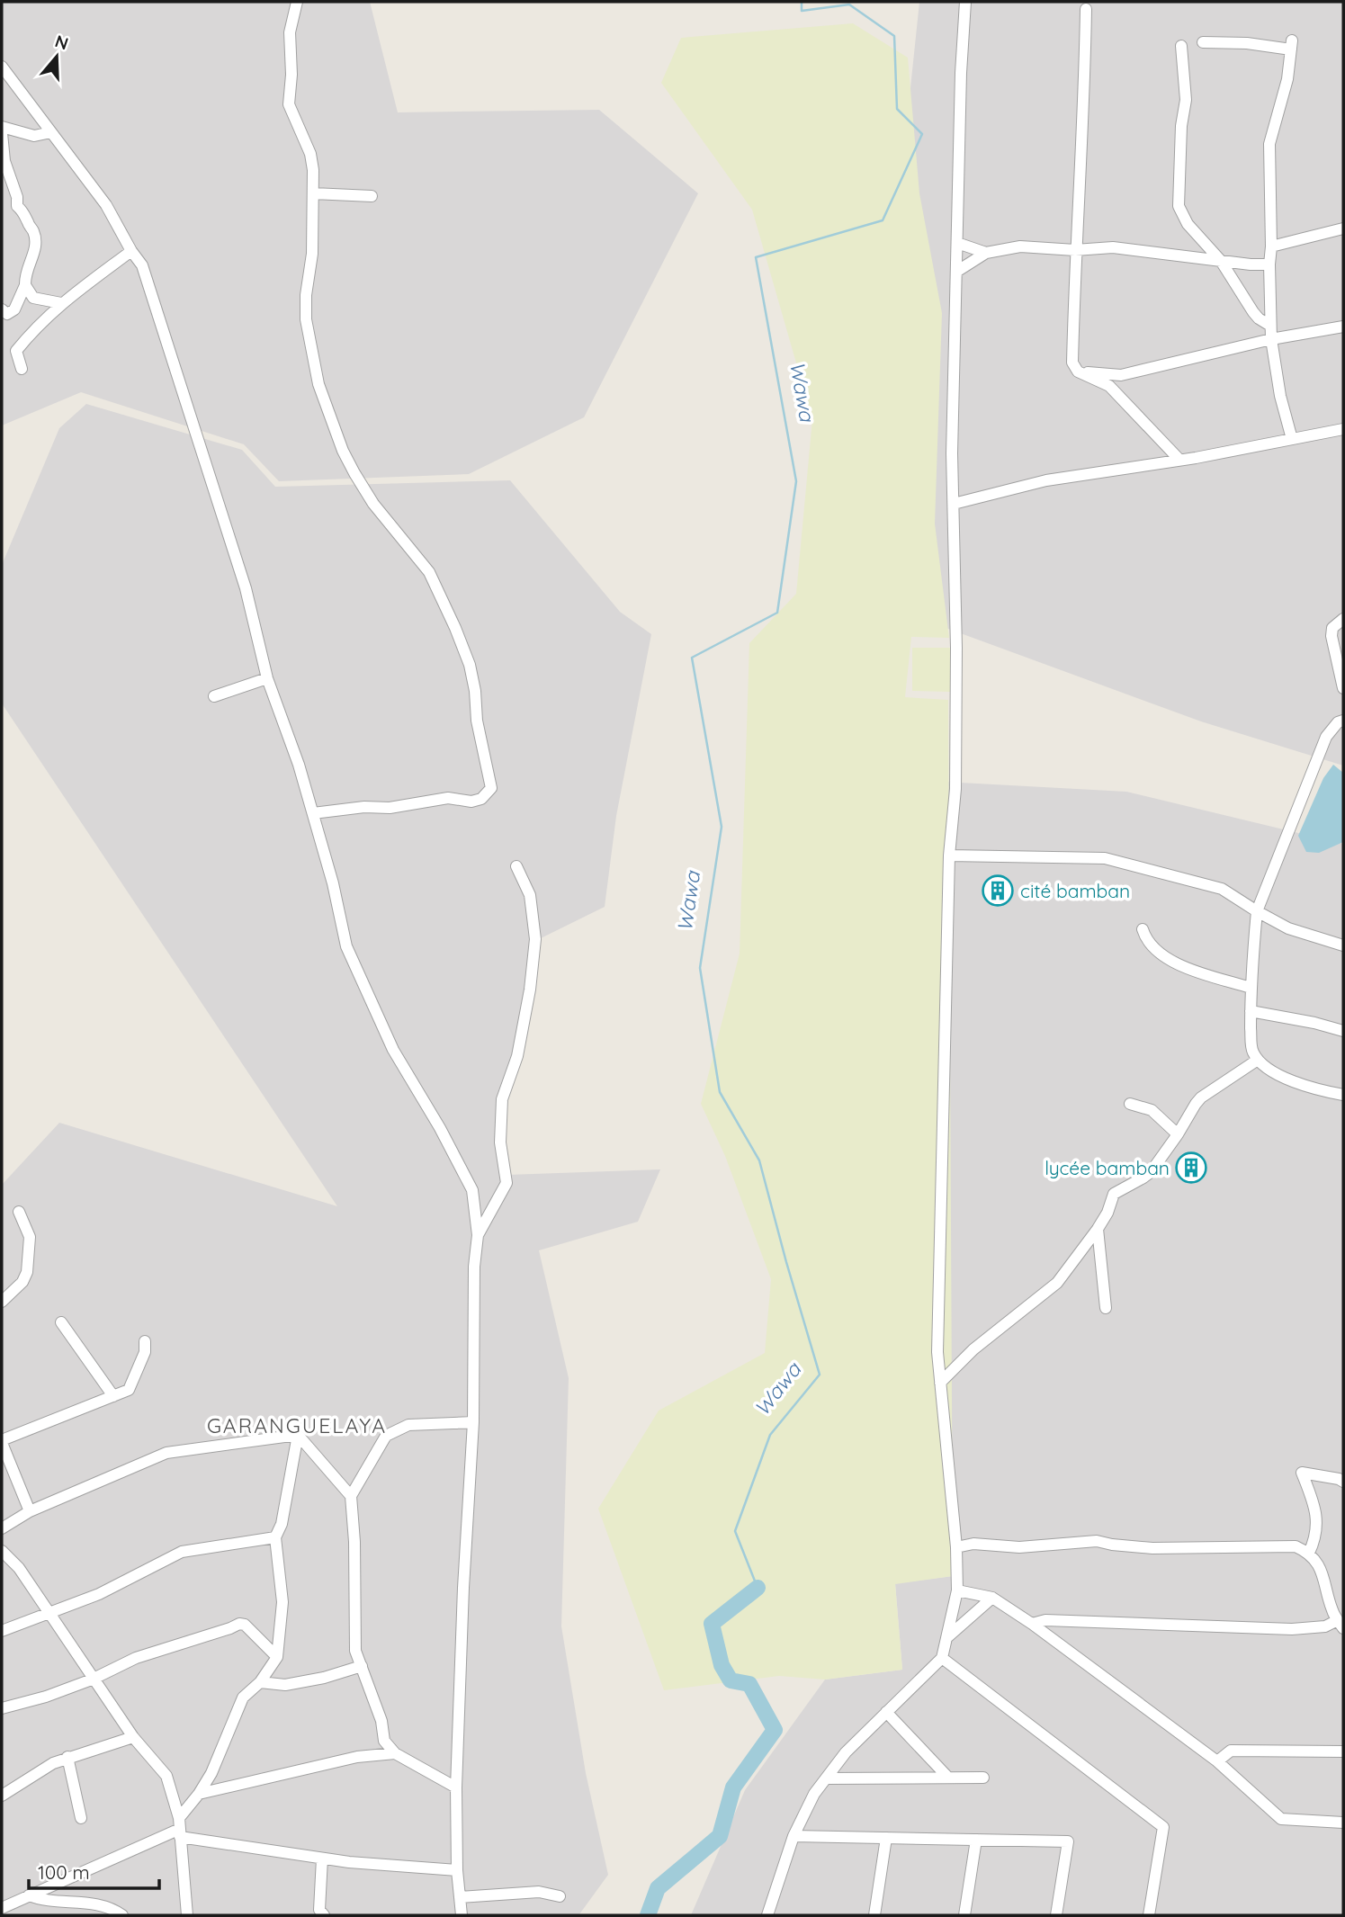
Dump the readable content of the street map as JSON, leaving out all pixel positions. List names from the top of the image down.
{
  "districts": ["GARANGUELAYA"],
  "water": ["Wawa"],
  "places": {
    "building": ["cité bamban", "lycée bamban"]
  },
  "scale_bar": "100 m",
  "north": "top"
}
